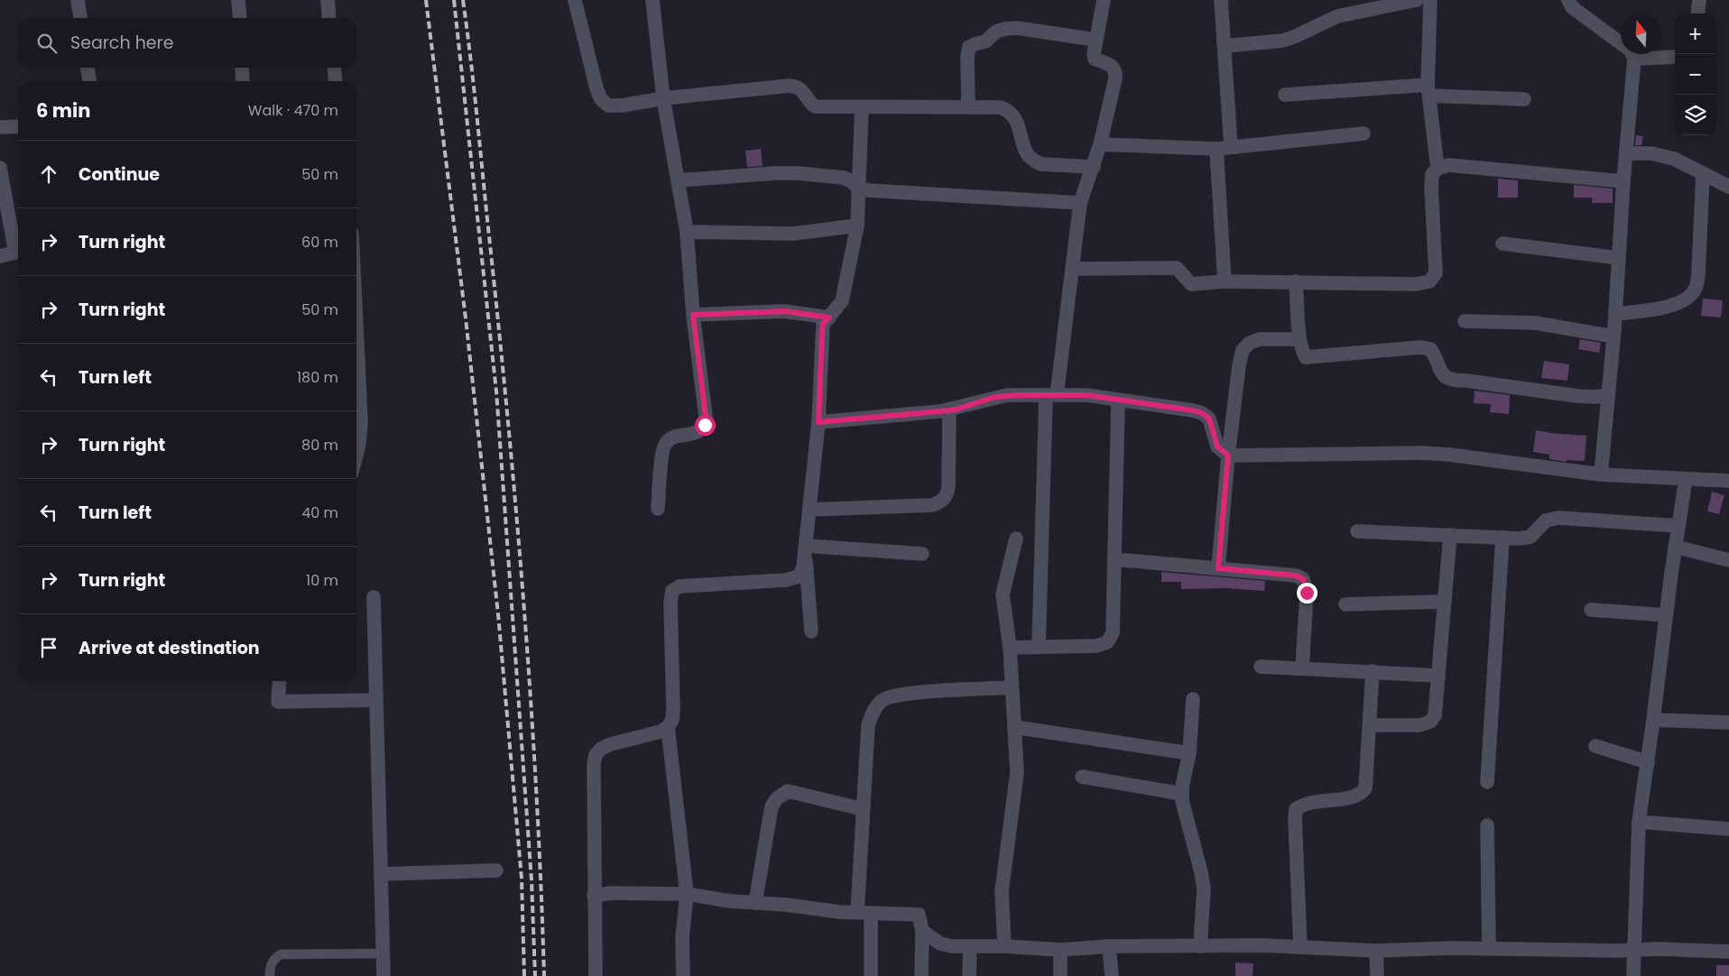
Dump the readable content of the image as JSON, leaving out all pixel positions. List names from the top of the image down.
{
  "north": "top",
  "page": {
    "map_buttons": ["+", "−"],
    "search": "Search here",
    "heading": ["6 min", "Walk · 470 m"],
    "list": [
      ["Continue", "50 m"],
      ["Turn right", "60 m"],
      ["Turn right", "50 m"],
      ["Turn left", "180 m"],
      ["Turn right", "80 m"],
      ["Turn left", "40 m"],
      ["Turn right", "10 m"],
      "Arrive at destination"
    ]
  }
}
